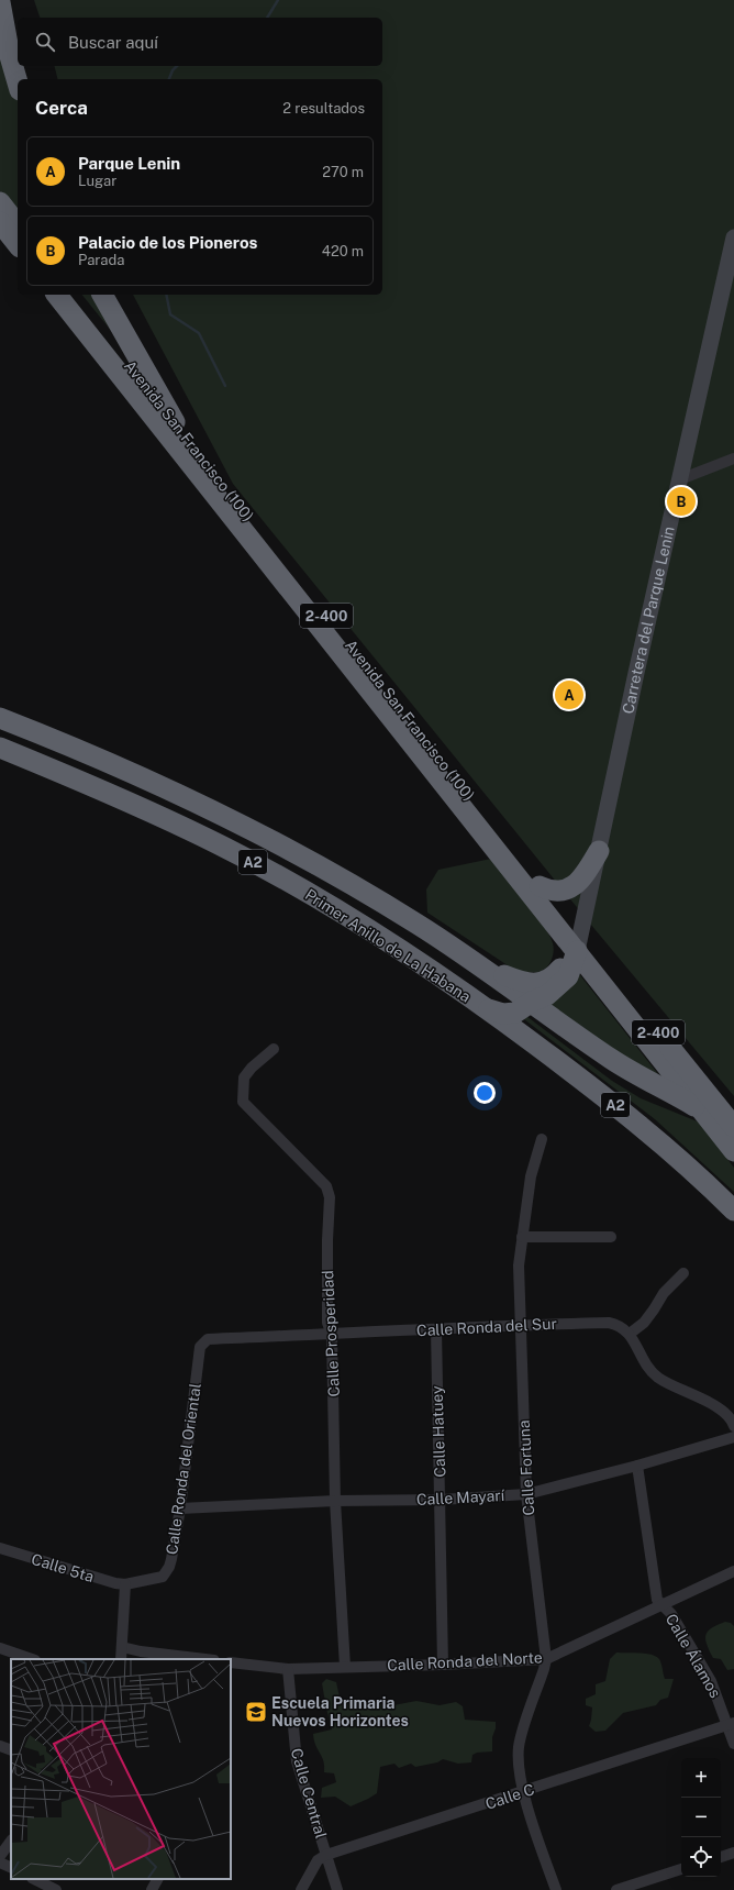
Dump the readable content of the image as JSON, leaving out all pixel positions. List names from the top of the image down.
{
  "streets": {
    "highway": [
      "Avenida San Francisco (100)",
      "2-400",
      "A2",
      "Primer Anillo de La Habana"
    ],
    "street": [
      "Carretera del Parque Lenin",
      "Calle Ronda del Sur",
      "Calle Prosperidad",
      "Calle Hatuey",
      "Calle Fortuna",
      "Calle Ronda del Oriental",
      "Calle Mayarí",
      "Calle 5ta",
      "Calle Álamos",
      "Calle Ronda del Norte",
      "Calle Central",
      "Calle C"
    ]
  },
  "crossings": [
    ["Avenida San Francisco (100)", "2-400"],
    ["Avenida San Francisco (100)", "Carretera del Parque Lenin"],
    ["Avenida San Francisco (100)", "A2"],
    ["2-400", "A2"],
    ["A2", "Primer Anillo de La Habana"],
    ["Calle Ronda del Sur", "Calle Prosperidad"],
    ["Calle Ronda del Sur", "Calle Hatuey"],
    ["Calle Ronda del Sur", "Calle Fortuna"],
    ["Calle Ronda del Sur", "Calle Ronda del Oriental"],
    ["Calle Prosperidad", "Calle Mayarí"],
    ["Calle Prosperidad", "Calle Ronda del Norte"],
    ["Calle Hatuey", "Calle Mayarí"],
    ["Calle Hatuey", "Calle Ronda del Norte"],
    ["Calle Fortuna", "Calle Mayarí"],
    ["Calle Fortuna", "Calle Ronda del Norte"],
    ["Calle Fortuna", "Calle C"],
    ["Calle Ronda del Oriental", "Calle Mayarí"],
    ["Calle Ronda del Oriental", "Calle 5ta"],
    ["Calle Mayarí", "Calle Álamos"],
    ["Calle Álamos", "Calle Ronda del Norte"],
    ["Calle Álamos", "Calle C"],
    ["Calle Ronda del Norte", "Calle Central"],
    ["Calle Central", "Calle C"]
  ],
  "places": {
    "school or university": ["Escuela Primaria Nuevos Horizontes"]
  },
  "page": {
    "search": "Buscar aquí",
    "heading": ["Cerca", "2 resultados"],
    "list": [
      {
        "mark": "A",
        "name": "Parque Lenin",
        "note": "Lugar",
        "value": "270 m"
      },
      {
        "mark": "B",
        "name": "Palacio de los Pioneros",
        "note": "Parada",
        "value": "420 m"
      }
    ],
    "pins": ["B", "A"],
    "map_buttons": ["+", "−"]
  }
}
